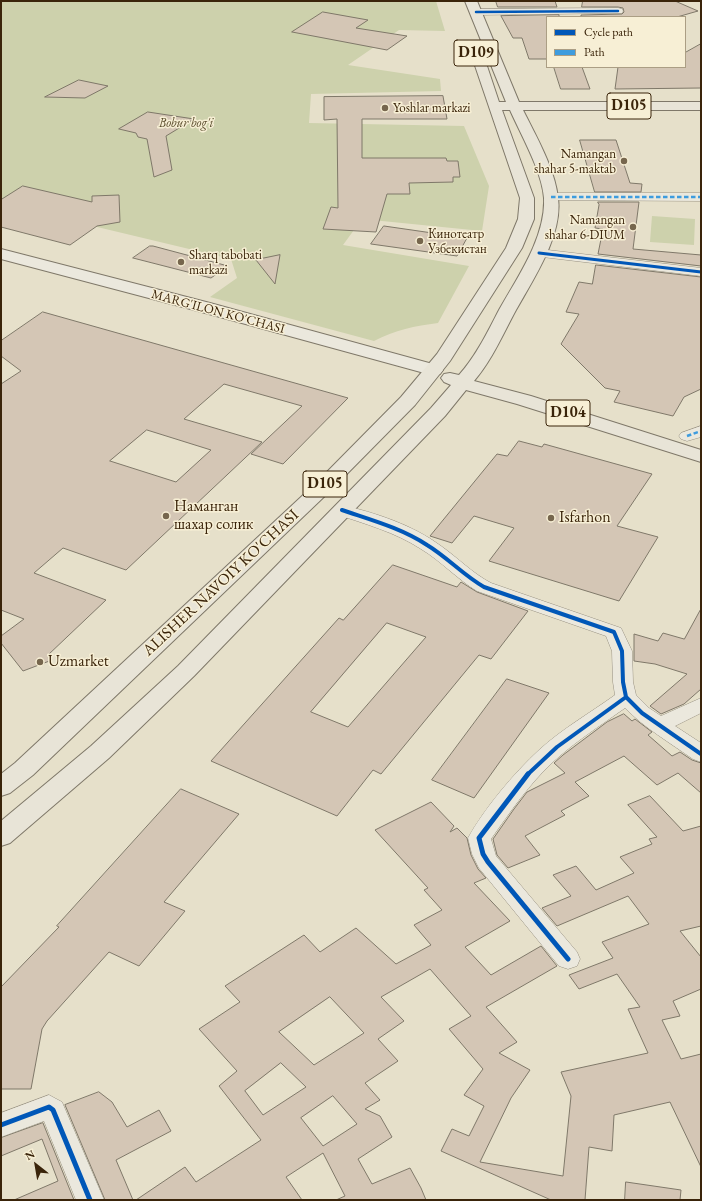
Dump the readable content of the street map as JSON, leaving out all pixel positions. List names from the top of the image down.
{
  "streets": {
    "main road": [
      "D109",
      "D105",
      "MARG'ILON KO'CHASI",
      "D104",
      "ALISHER NAVOIY KO'CHASI"
    ]
  },
  "crossings": [
    ["D109", "D105"],
    ["D105", "D104"],
    ["D105", "ALISHER NAVOIY KO'CHASI"],
    ["MARG'ILON KO'CHASI", "D104"],
    ["MARG'ILON KO'CHASI", "ALISHER NAVOIY KO'CHASI"],
    ["D104", "ALISHER NAVOIY KO'CHASI"]
  ],
  "parks": ["Bobur bog'i"],
  "places": [
    "Yoshlar markazi",
    "Namangan shahar 5-maktab",
    "Namangan shahar 6-DIUM",
    "Кинотеатр Узбекистан",
    "Sharq tabobati markazi",
    "Наманган шахар солик",
    "Isfarhon",
    "Uzmarket"
  ],
  "legend": ["Cycle path", "Path"],
  "north": "top left"
}
